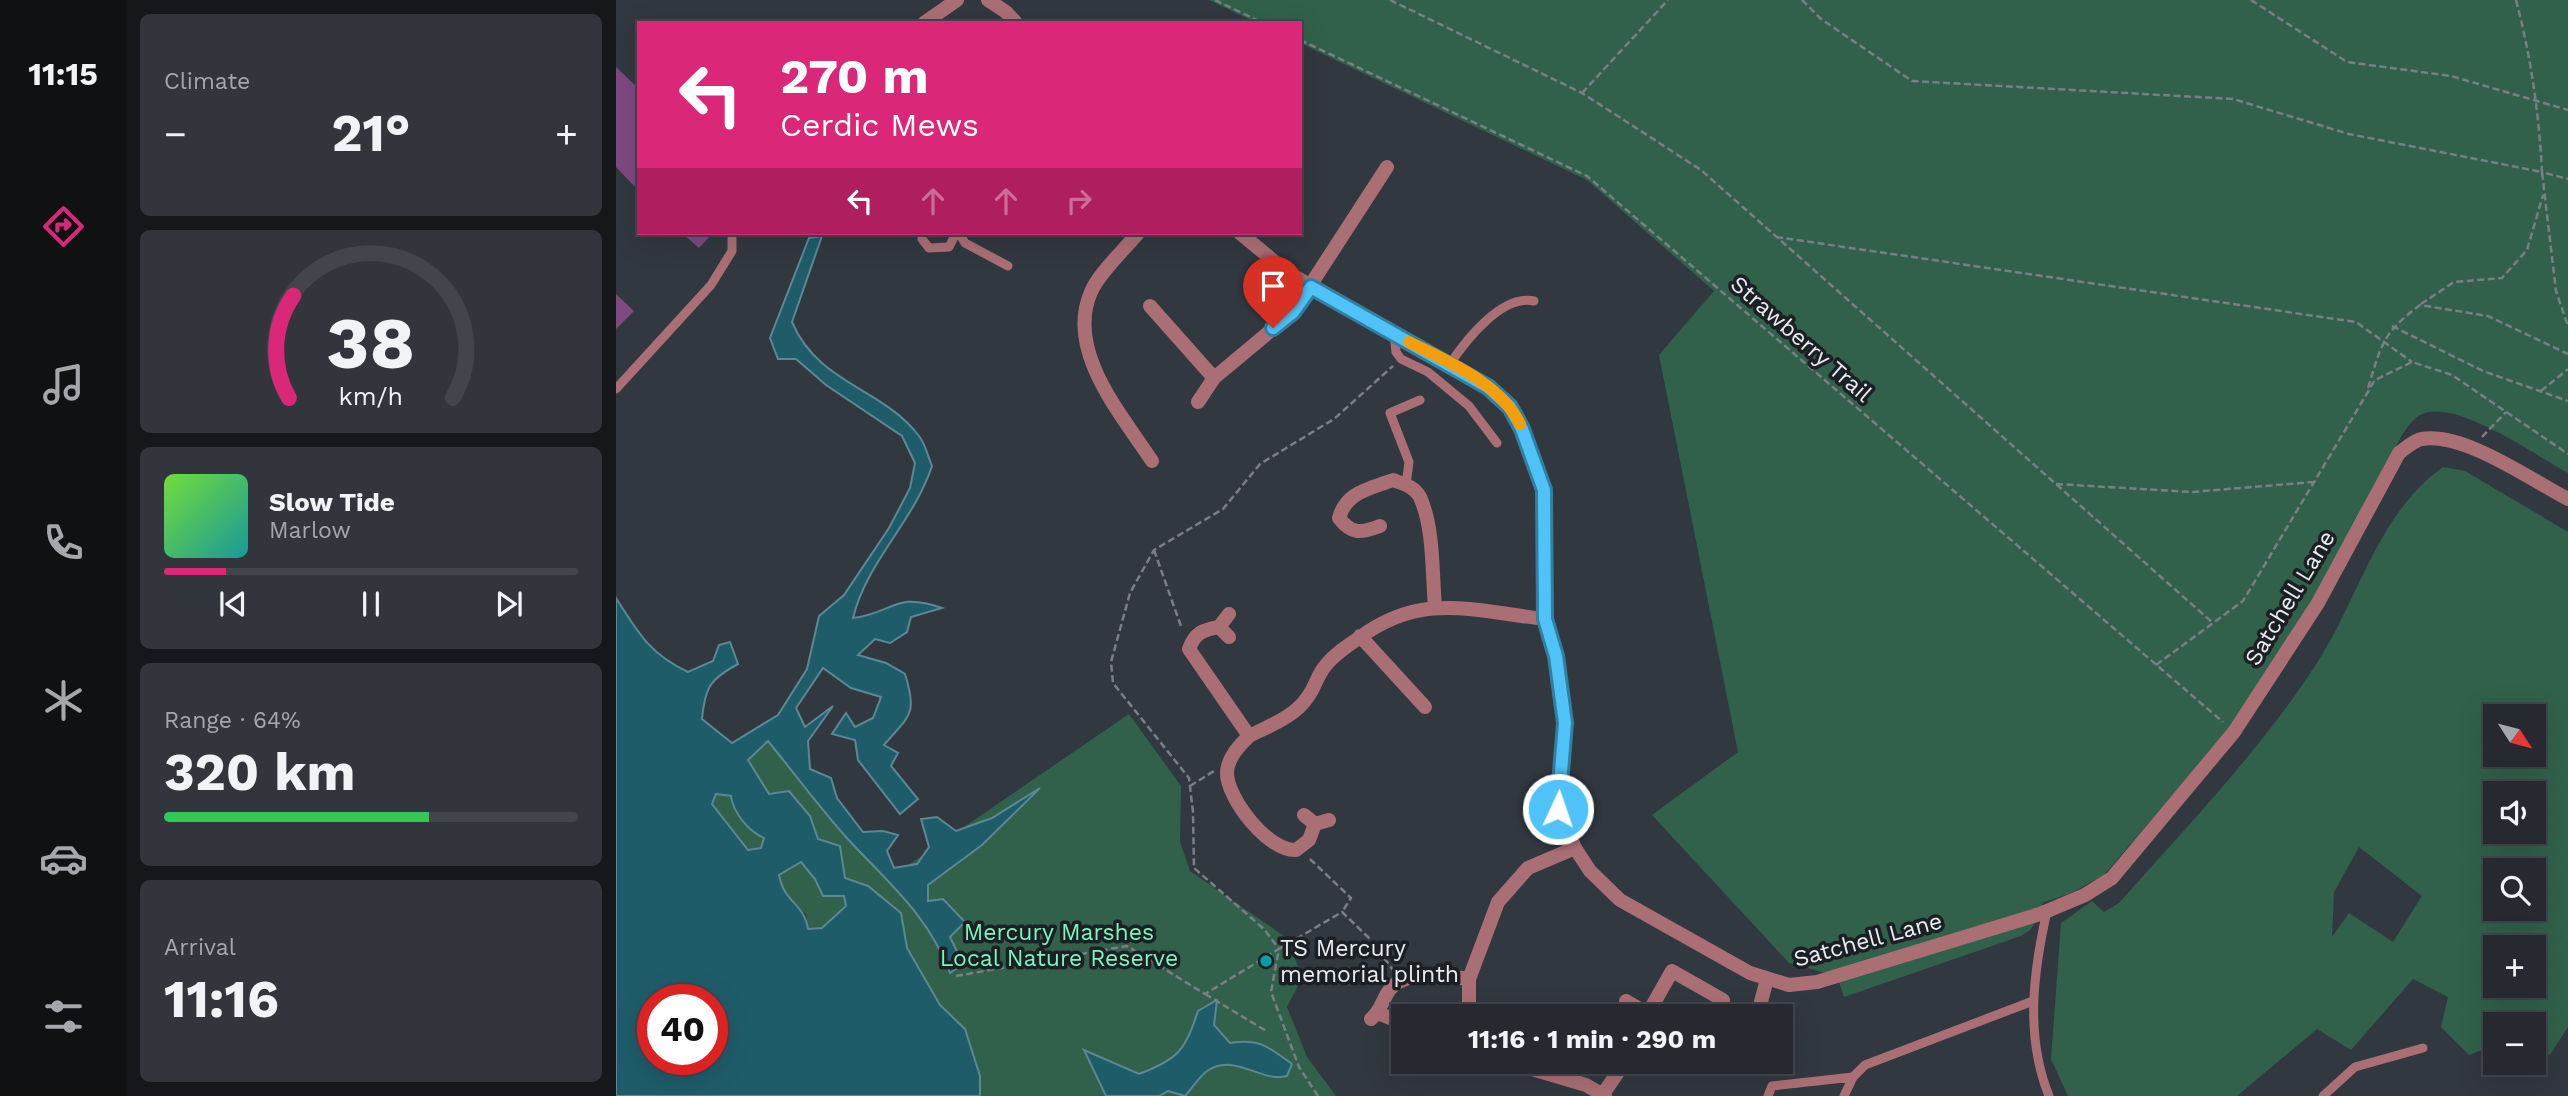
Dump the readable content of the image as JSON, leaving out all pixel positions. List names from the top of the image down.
{
  "streets": {
    "street": ["Satchell Lane"],
    "path": ["Strawberry Trail"]
  },
  "crossings": [
    ["Strawberry Trail", "Satchell Lane"]
  ],
  "parks": ["Mercury Marshes Local Nature Reserve"],
  "places": ["TS Mercury memorial plinth"],
  "north": "bottom right",
  "page": {
    "tabs": "11:15",
    "tile": [
      "Climate",
      ["Range · 64%", "320 km"],
      ["Arrival", "11:16"]
    ],
    "turn": ["270 m", "Cerdic Mews"],
    "heat": ["−", "21°", "+"],
    "song": ["Slow Tide", "Marlow"],
    "map_buttons": ["+", "−"],
    "limit": "40",
    "trip": "11:16 · 1 min · 290 m",
    "gauge": ["38", "km/h"]
  }
}
